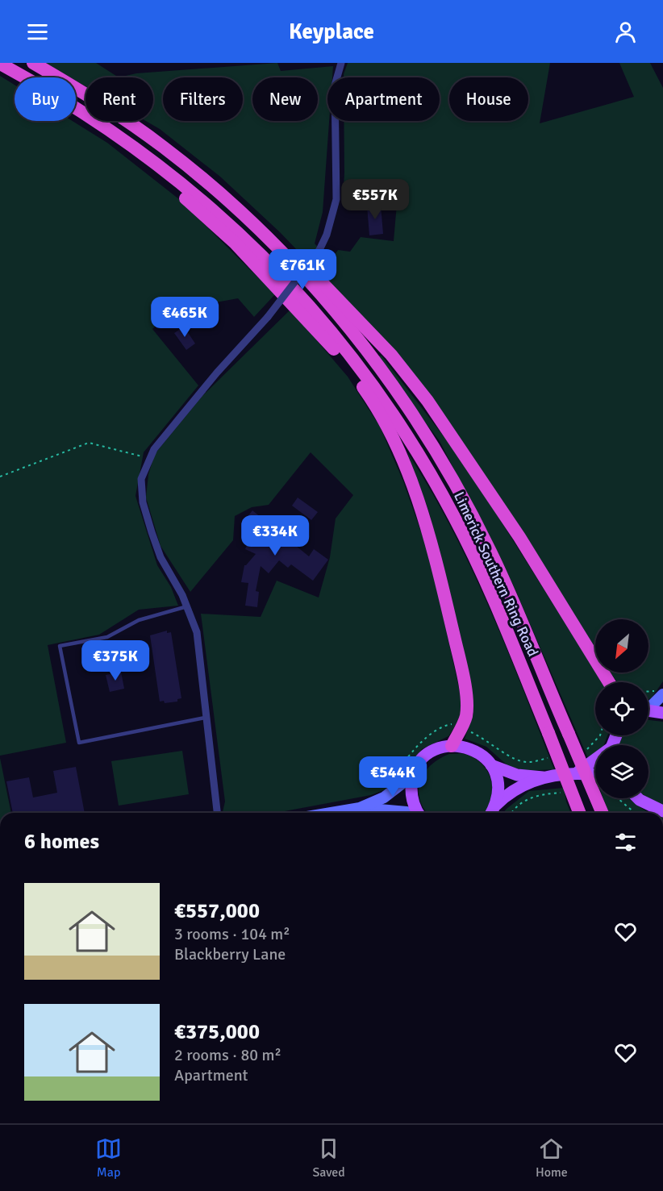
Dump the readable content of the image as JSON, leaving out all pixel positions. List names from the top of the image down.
{
  "streets": {
    "highway": ["Limerick Southern Ring Road"]
  },
  "north": "bottom left",
  "page": {
    "header": "Keyplace",
    "chip": [
      "Buy",
      "Rent",
      "Filters",
      "New",
      "Apartment",
      "House"
    ],
    "price": [
      "€557K",
      "€761K",
      "€465K",
      "€334K",
      "€375K",
      "€544K"
    ],
    "heading": "6 homes",
    "list": [
      {
        "name": "€557,000",
        "note": "3 rooms · 104 m² · Blackberry Lane"
      },
      {
        "name": "€375,000",
        "note": "2 rooms · 80 m² · Apartment"
      }
    ],
    "tabs": ["Map", "Saved", "Home"]
  }
}
